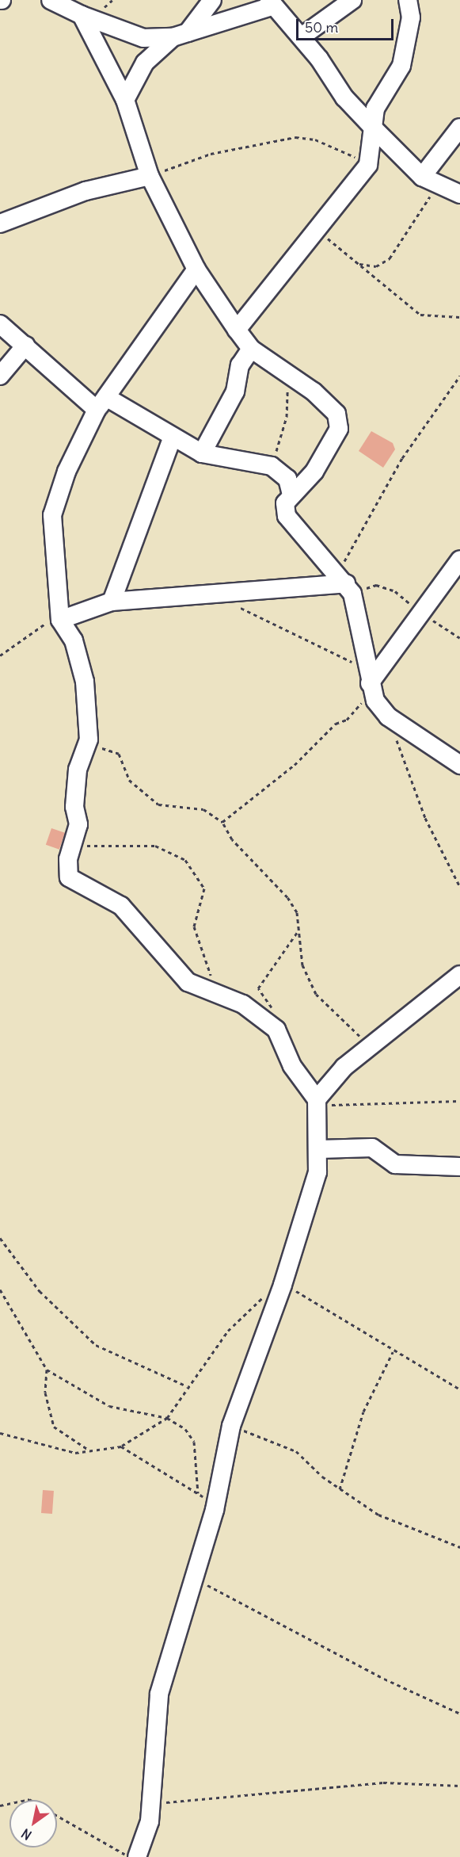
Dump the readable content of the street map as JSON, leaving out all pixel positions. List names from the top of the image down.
{
  "scale_bar": "50 m",
  "north": "bottom left"
}
